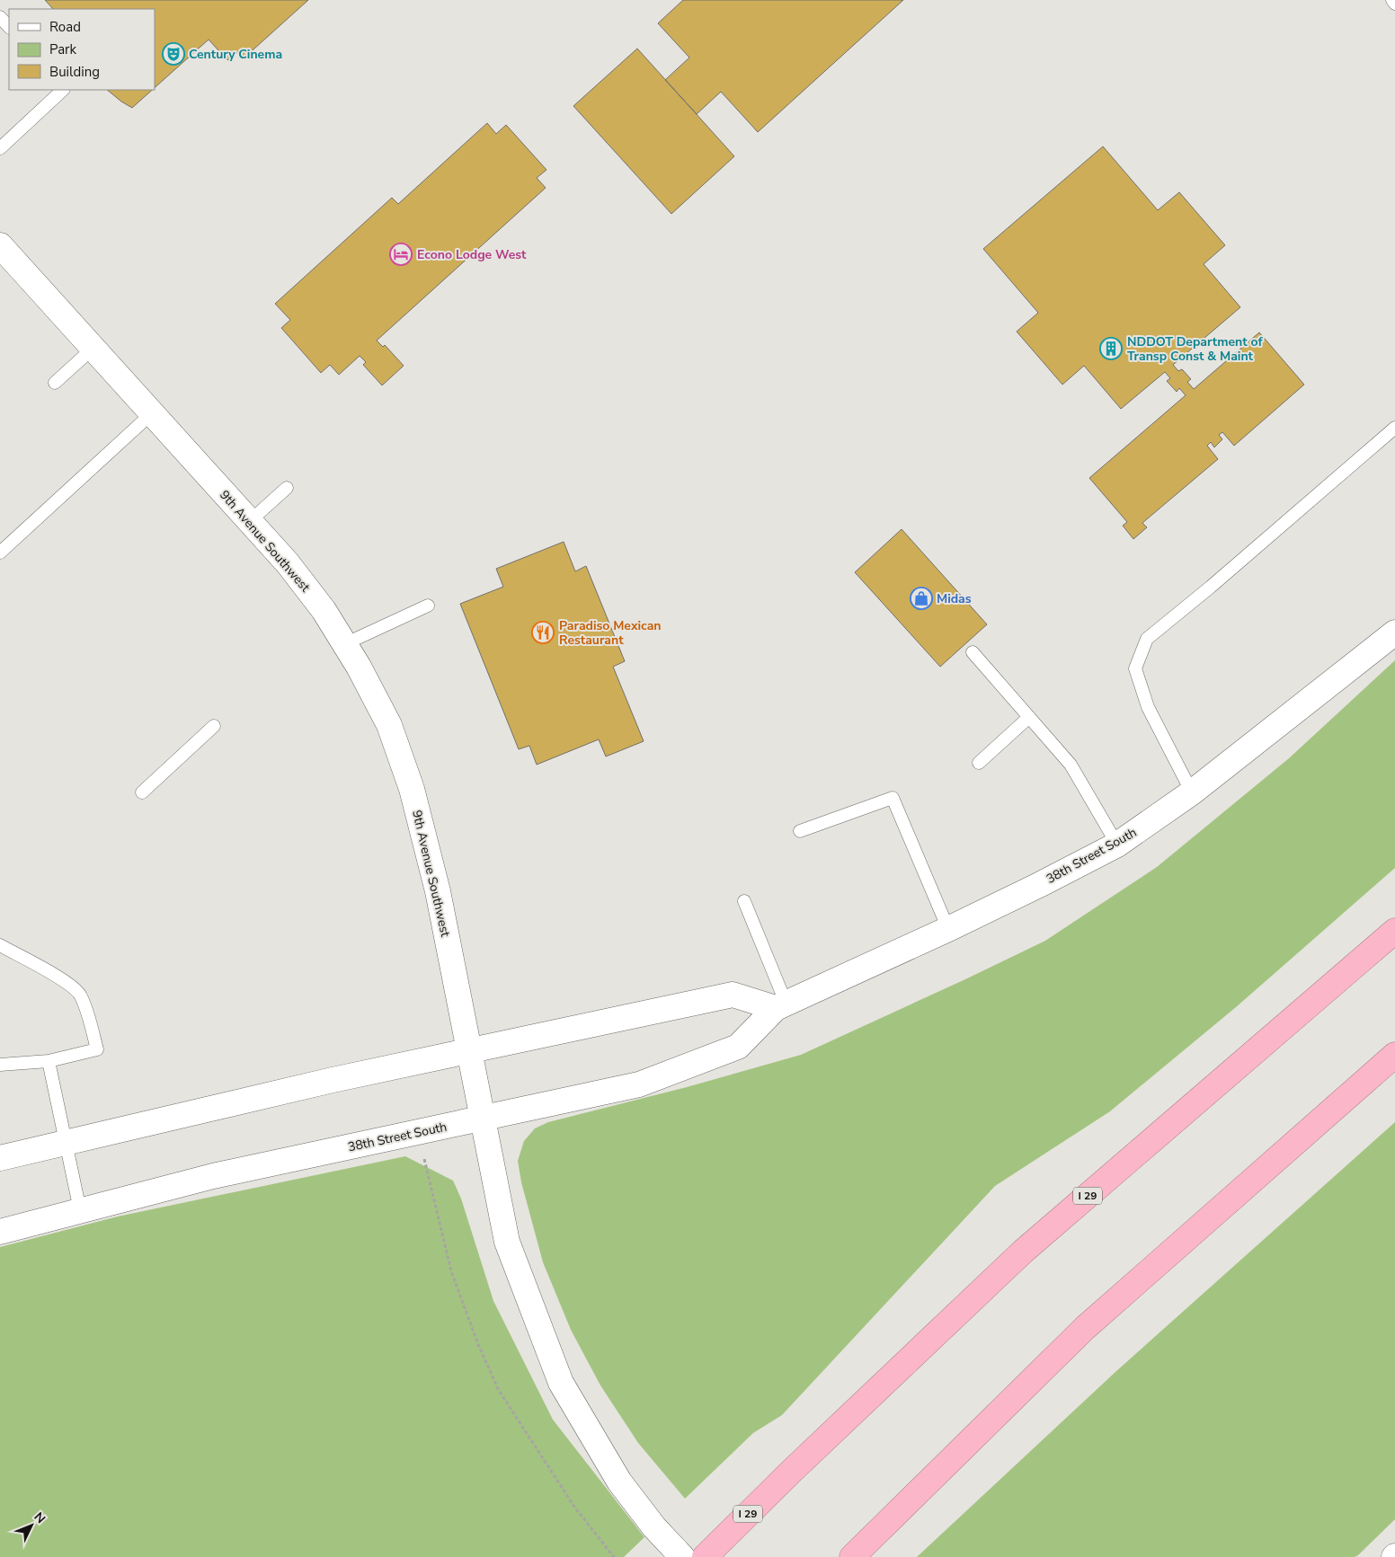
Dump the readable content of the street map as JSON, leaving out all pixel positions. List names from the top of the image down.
{
  "streets": {
    "highway": ["I 29"],
    "street": ["9th Avenue Southwest", "38th Street South"]
  },
  "crossings": [
    ["9th Avenue Southwest", "38th Street South"]
  ],
  "places": {
    "theatre": ["Century Cinema"],
    "hotel": ["Econo Lodge West"],
    "building": ["NDDOT Department of Transp Const & Maint"],
    "shop": ["Midas"],
    "restaurant": ["Paradiso Mexican Restaurant"]
  },
  "legend": ["Road", "Park", "Building"],
  "north": "top right"
}
